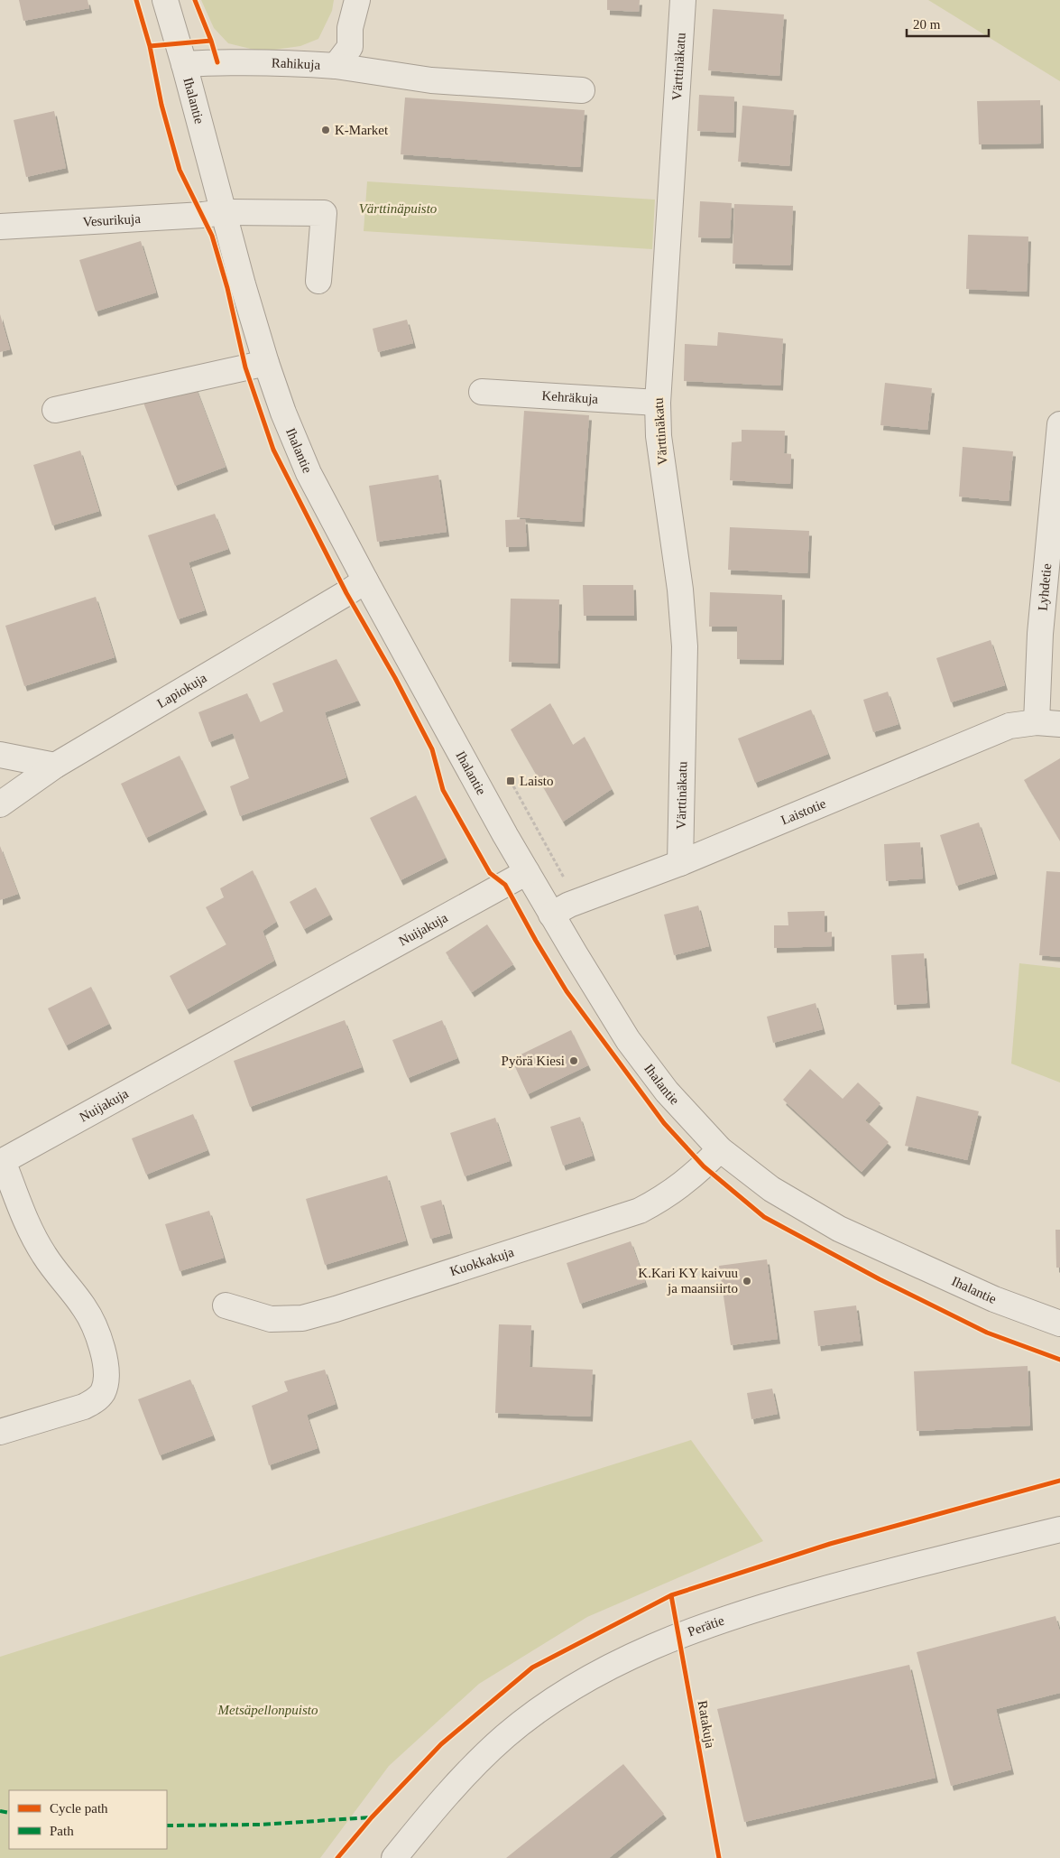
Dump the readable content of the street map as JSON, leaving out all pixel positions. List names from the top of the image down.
{
  "streets": {
    "street": [
      "Rahikuja",
      "Värttinäkatu",
      "Ihalantie",
      "Vesurikuja",
      "Kehräkuja",
      "Lyhdetie",
      "Lapiokuja",
      "Laistotie",
      "Nuijakuja",
      "Kuokkakuja",
      "Perätie"
    ],
    "cycle path": ["Ratakuja"]
  },
  "crossings": [
    ["Rahikuja", "Ihalantie"],
    ["Värttinäkatu", "Kehräkuja"],
    ["Värttinäkatu", "Laistotie"],
    ["Ihalantie", "Vesurikuja"],
    ["Ihalantie", "Lapiokuja"],
    ["Ihalantie", "Laistotie"],
    ["Ihalantie", "Nuijakuja"],
    ["Ihalantie", "Kuokkakuja"],
    ["Lyhdetie", "Laistotie"]
  ],
  "parks": ["Värttinäpuisto", "Metsäpellonpuisto"],
  "places": {
    "other": ["K-Market", "Pyörä Kiesi", "K.Kari KY kaivuu ja maansiirto"],
    "transit": ["Laisto"]
  },
  "legend": ["Cycle path", "Path"],
  "scale_bar": "20 m"
}
